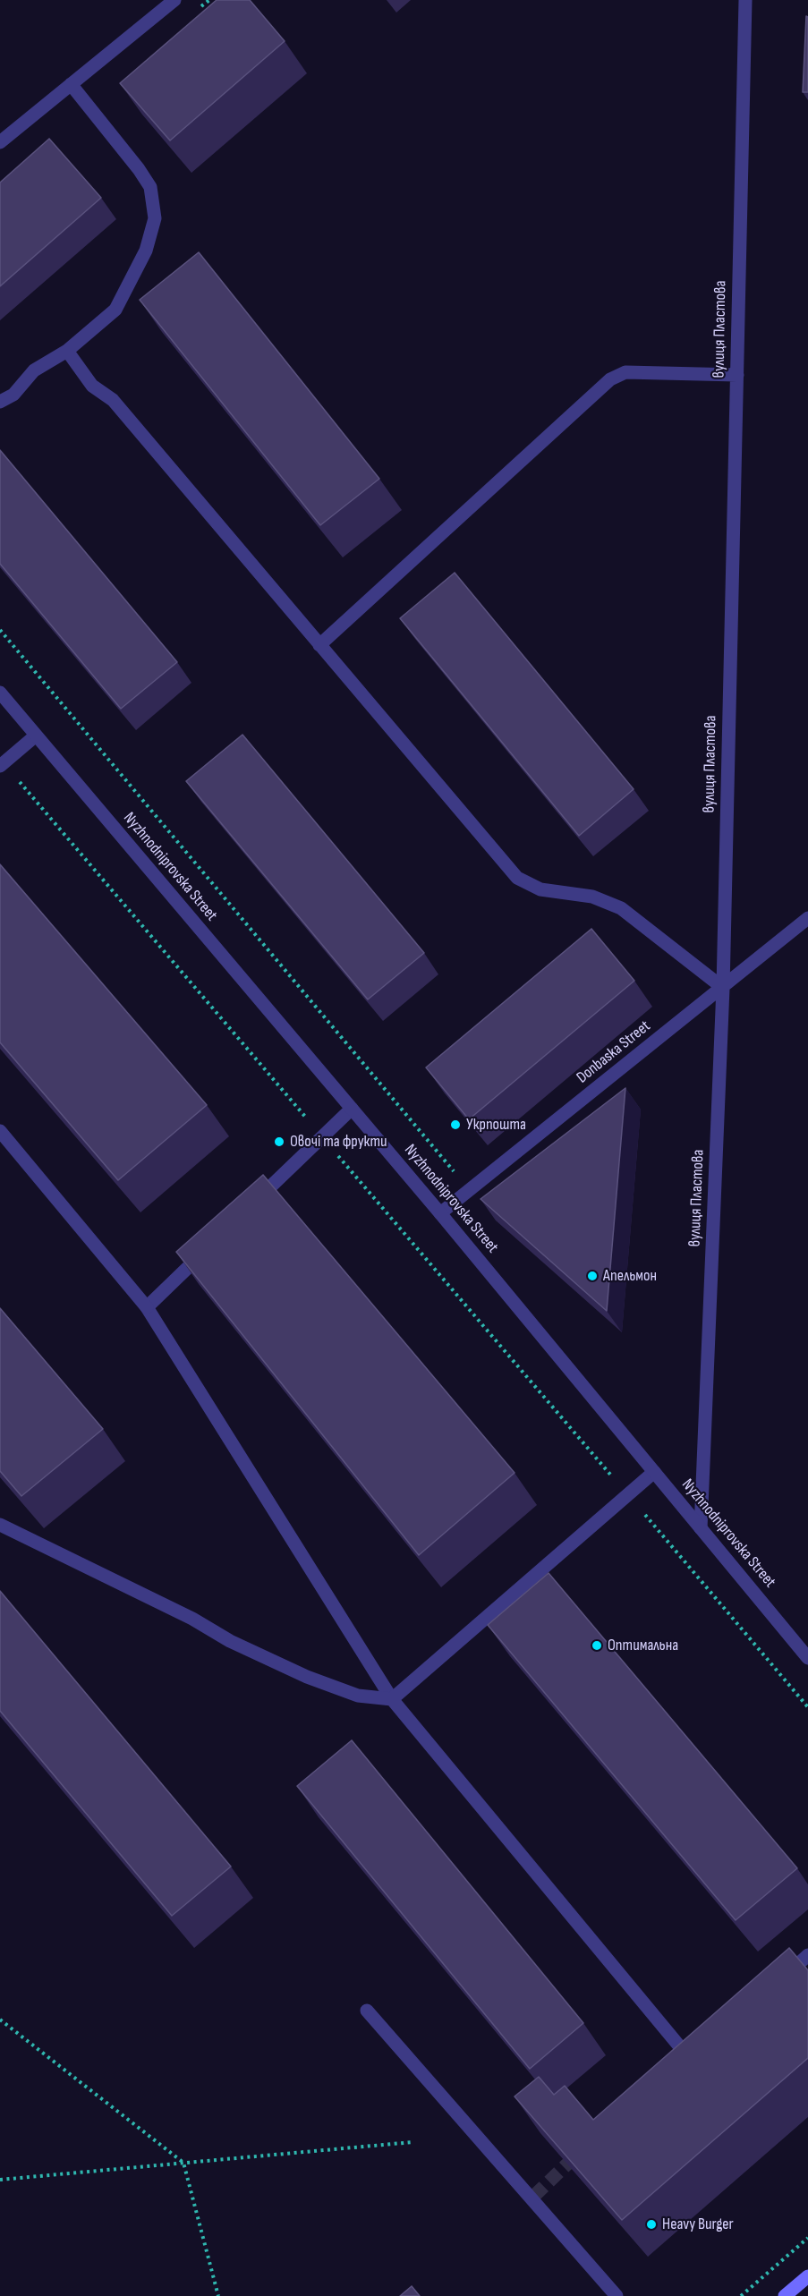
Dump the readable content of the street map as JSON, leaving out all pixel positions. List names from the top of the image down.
{
  "streets": {
    "street": ["вулиця Пластова", "Nyzhnodniprovska Street", "Donbaska Street"]
  },
  "crossings": [
    ["вулиця Пластова", "Nyzhnodniprovska Street"],
    ["вулиця Пластова", "Donbaska Street"],
    ["Nyzhnodniprovska Street", "Donbaska Street"]
  ],
  "places": [
    "Укрпошта",
    "Овочі та фрукти",
    "Апельмон",
    "Оптимальна",
    "Heavy Burger"
  ]
}
